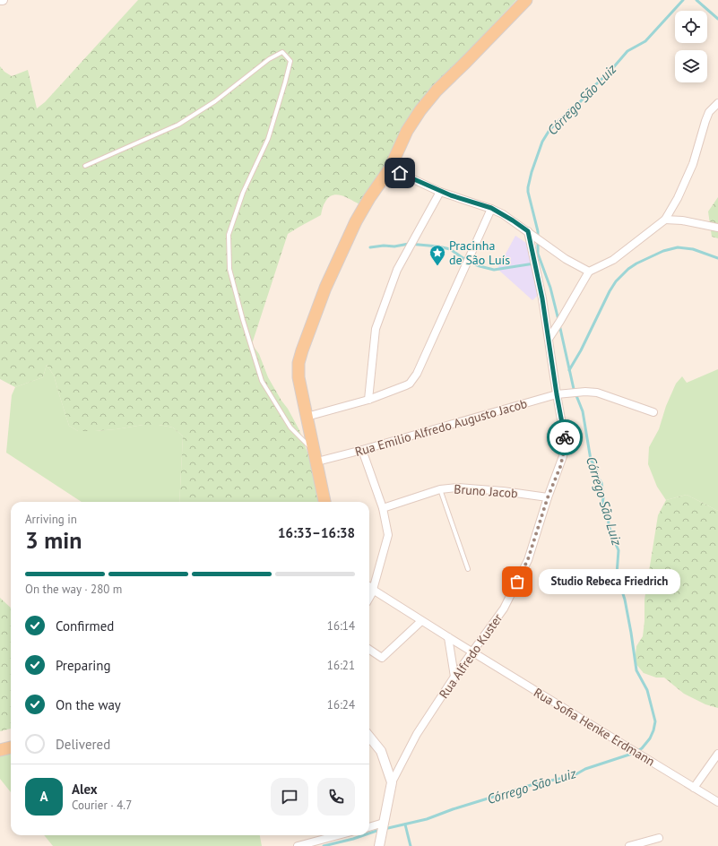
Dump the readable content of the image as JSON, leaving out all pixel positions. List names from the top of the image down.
{
  "streets": {
    "street": [
      "Rua Emilio Alfredo Augusto Jacob",
      "Bruno Jacob",
      "Rua Alfredo Kuster",
      "Rua Sofia Henke Erdmann"
    ]
  },
  "crossings": [
    ["Rua Emilio Alfredo Augusto Jacob", "Rua Alfredo Kuster"],
    ["Bruno Jacob", "Rua Alfredo Kuster"],
    ["Rua Alfredo Kuster", "Rua Sofia Henke Erdmann"]
  ],
  "water": ["Córrego São Luiz"],
  "places": {
    "place": ["Pracinha de São Luís"],
    "other": ["Studio Rebeca Friedrich"]
  },
  "page": {
    "heading": ["3 min", "Arriving in", "16:33–16:38"],
    "panel": ["Alex", "Courier · 4.7"],
    "bar": "On the way · 280 m",
    "bubble": "Studio Rebeca Friedrich",
    "list": [
      ["Confirmed", "16:14"],
      ["Preparing", "16:21"],
      ["On the way", "16:24"],
      "Delivered"
    ],
    "round": "A"
  }
}
